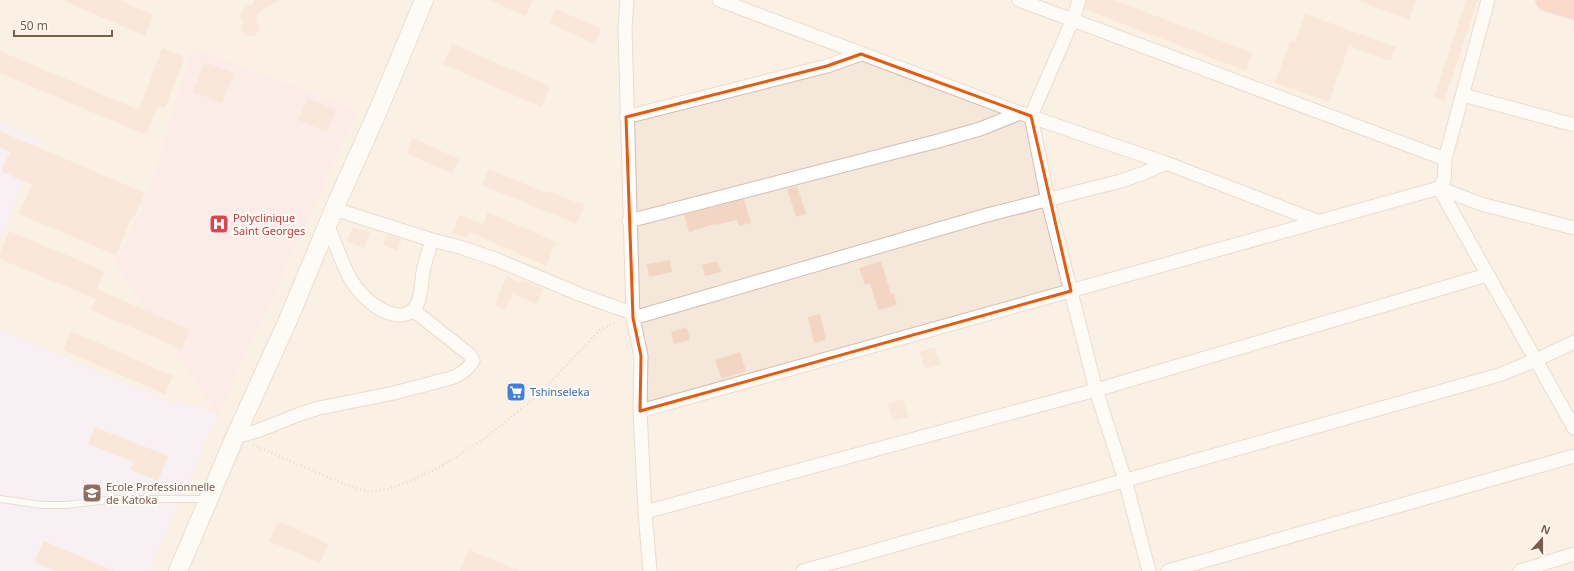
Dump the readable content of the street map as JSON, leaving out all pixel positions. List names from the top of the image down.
{
  "places": {
    "hospital": ["Polyclinique Saint Georges"],
    "supermarket": ["Tshinseleka"],
    "school or university": ["Ecole Professionnelle de Katoka"]
  },
  "scale_bar": "50 m",
  "north": "top"
}
